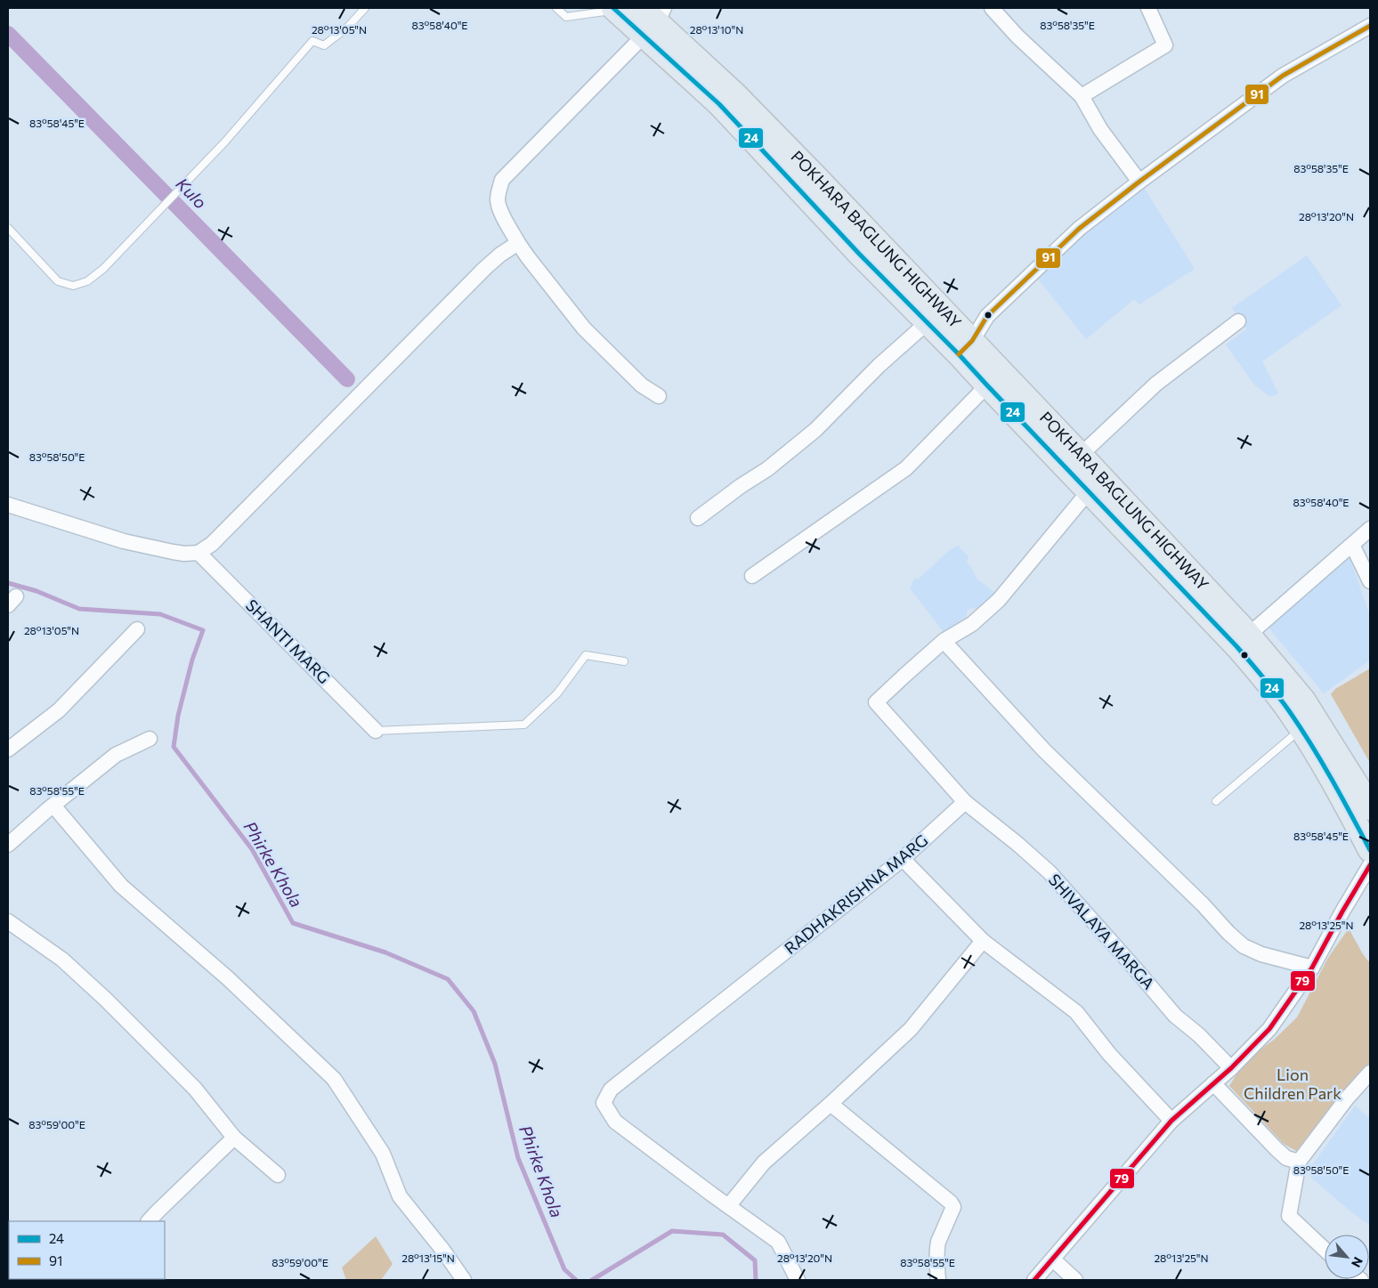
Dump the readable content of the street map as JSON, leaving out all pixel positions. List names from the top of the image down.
{
  "streets": {
    "highway": ["POKHARA BAGLUNG HIGHWAY"],
    "street": ["SHANTI MARG", "RADHAKRISHNA MARG", "SHIVALAYA MARGA"]
  },
  "crossings": [
    ["RADHAKRISHNA MARG", "SHIVALAYA MARGA"]
  ],
  "water": ["Kulo", "Phirke Khola"],
  "parks": ["Lion Children Park"],
  "lines": ["transit line 24", "transit line 91", "transit line 79"],
  "legend": ["24", "91"],
  "north": "bottom right",
  "coordinates": [
    "83°58'40\"E",
    "83°58'35\"E",
    "28°13'05\"N",
    "28°13'10\"N",
    "83°58'45\"E",
    "28°13'20\"N",
    "83°58'50\"E",
    "83°58'55\"E",
    "28°13'25\"N",
    "83°59'00\"E",
    "28°13'15\"N"
  ]
}
